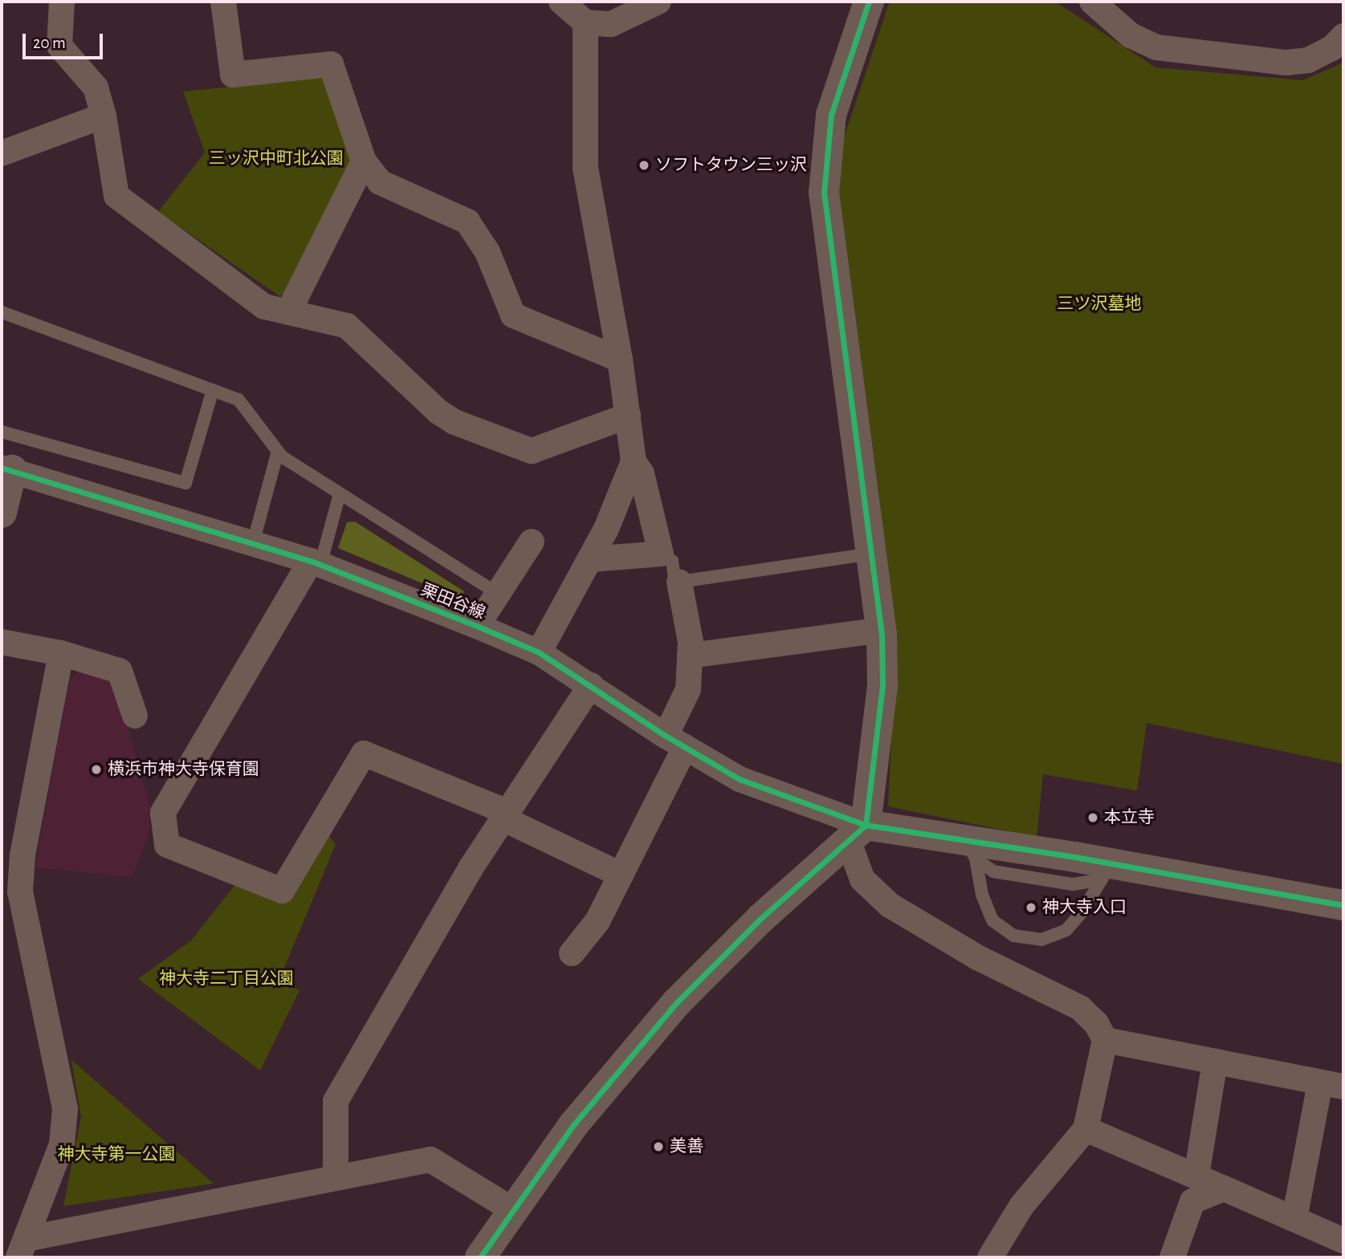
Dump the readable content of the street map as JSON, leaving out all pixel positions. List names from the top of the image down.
{
  "streets": {
    "street": ["栗田谷線"]
  },
  "parks": [
    "三ッ沢中町北公園",
    "三ツ沢墓地",
    "神大寺二丁目公園",
    "神大寺第一公園"
  ],
  "places": [
    "ソフトタウン三ッ沢",
    "横浜市神大寺保育園",
    "本立寺",
    "神大寺入口",
    "美善"
  ],
  "scale_bar": "20 m"
}
